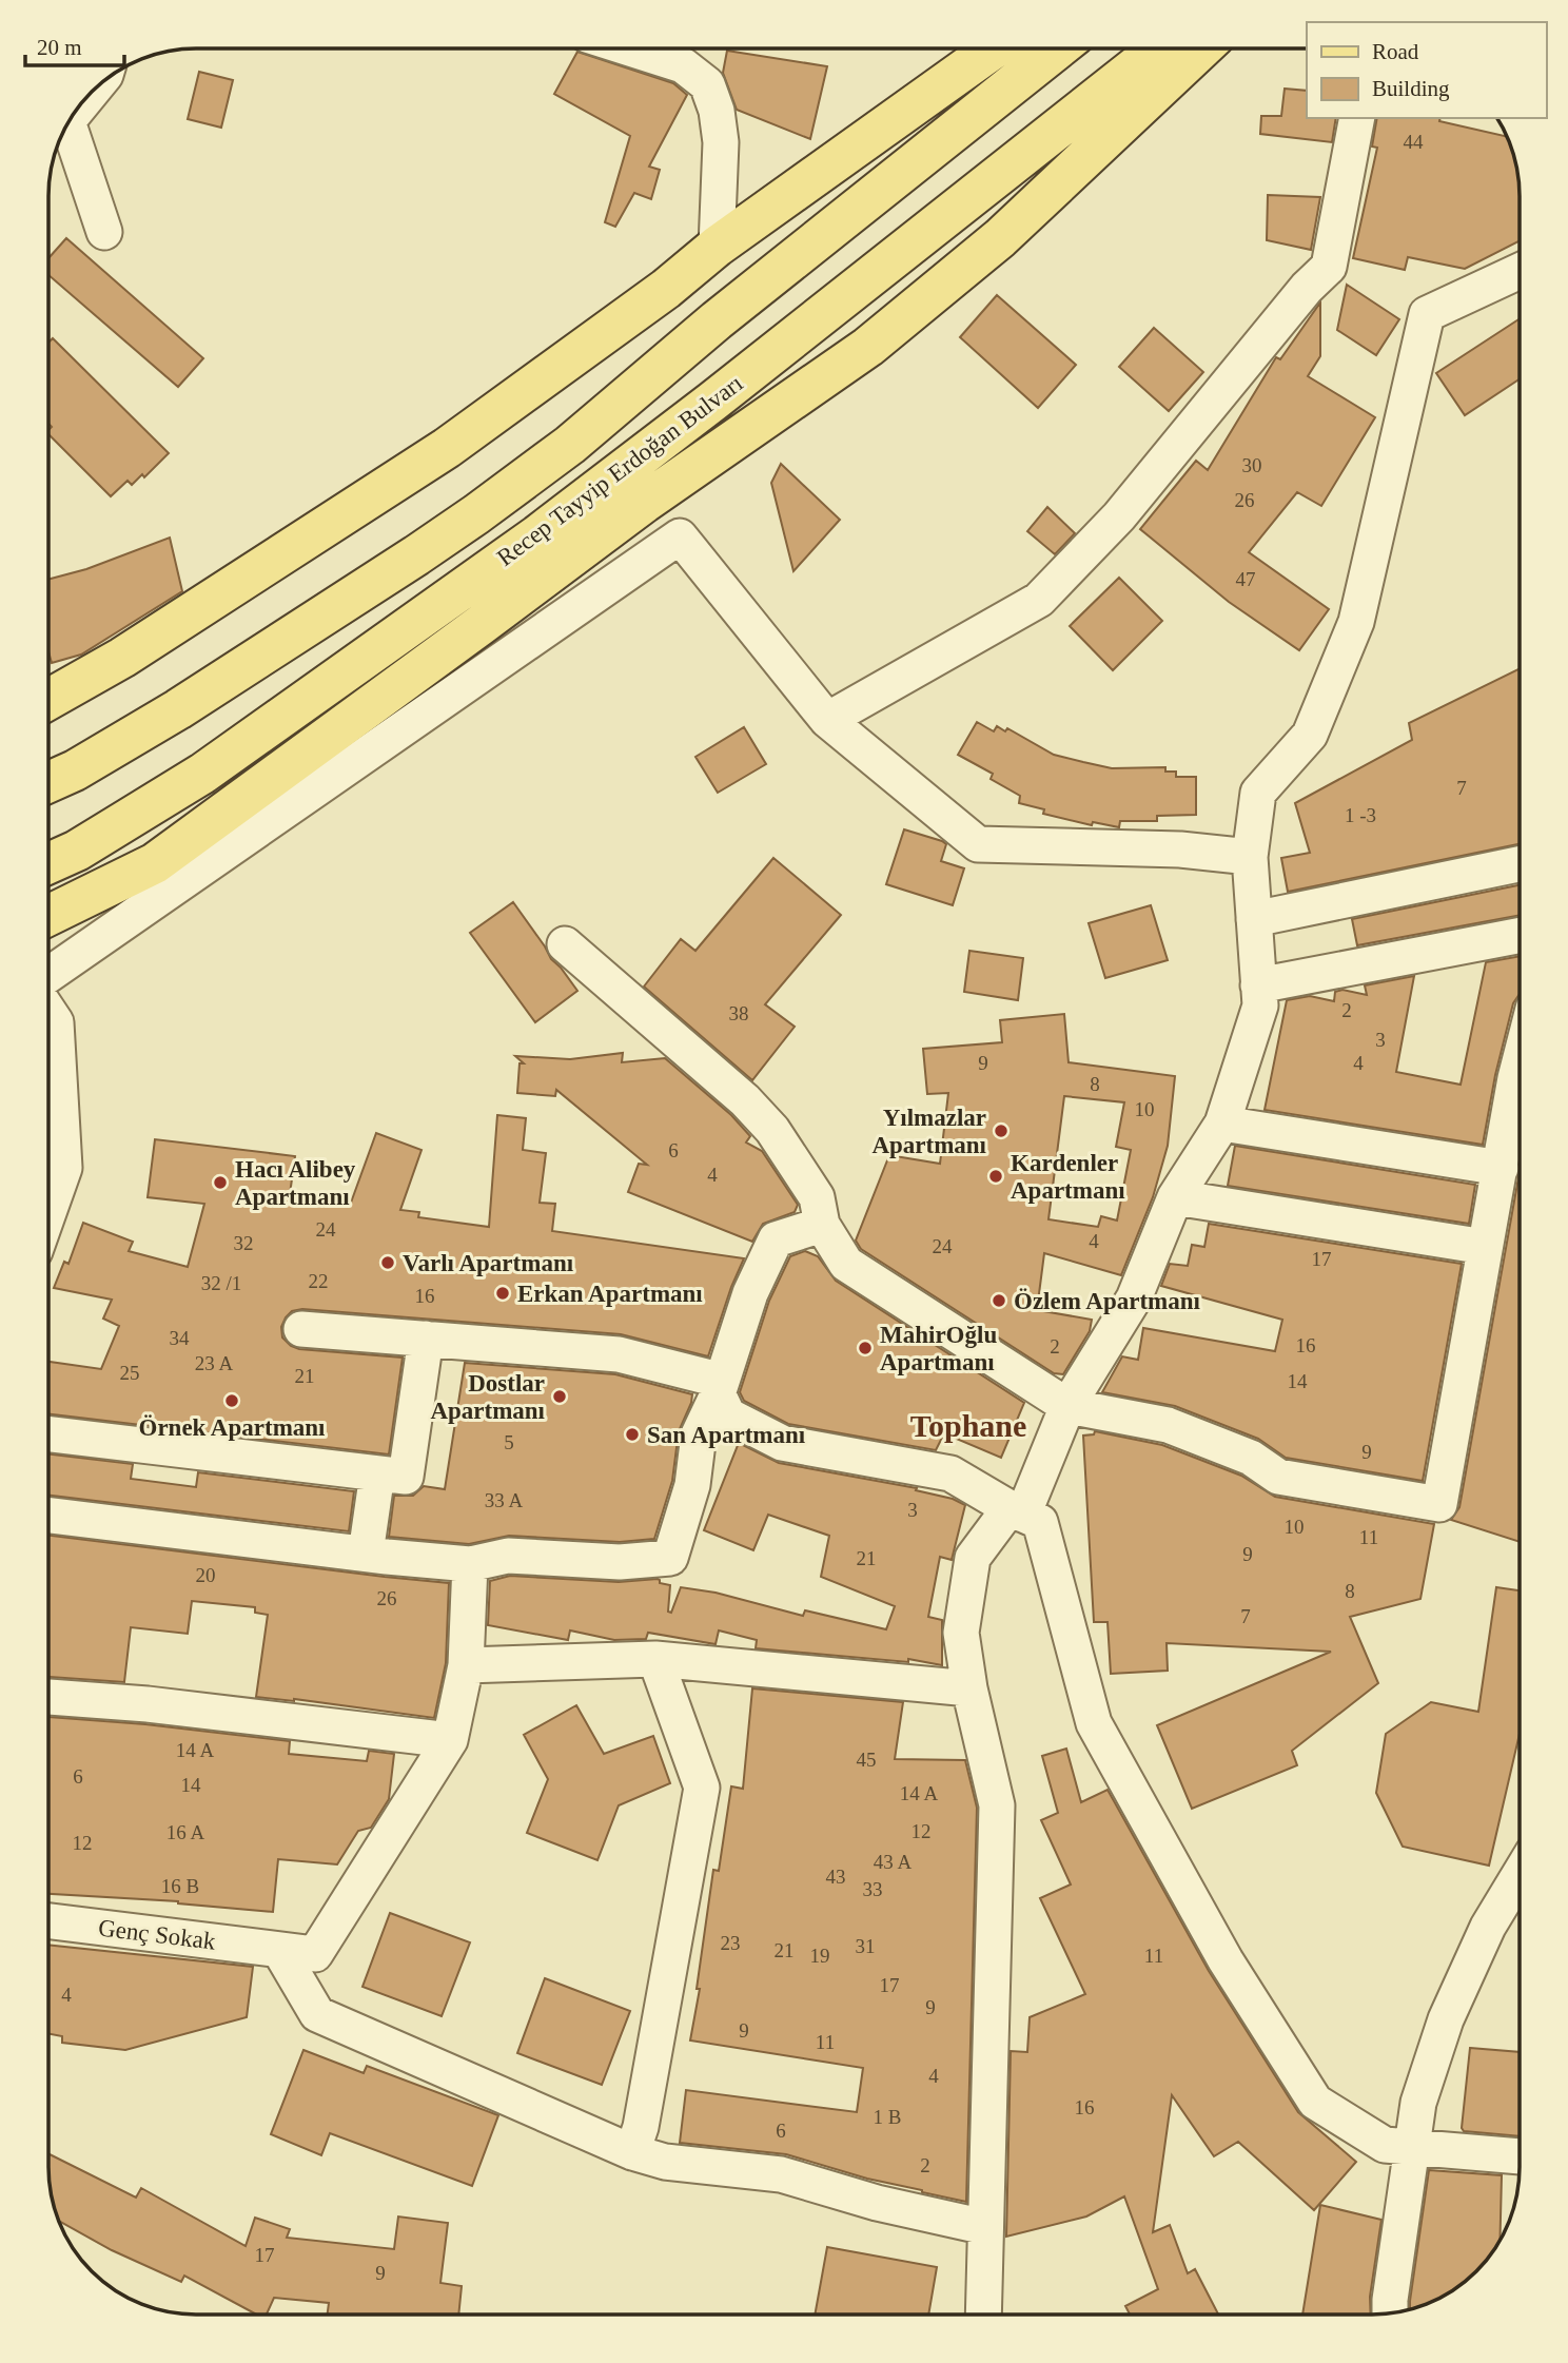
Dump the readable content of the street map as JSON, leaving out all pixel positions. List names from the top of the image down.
{
  "streets": {
    "main road": ["Recep Tayyip Erdoğan Bulvarı"],
    "street": ["Genç Sokak"]
  },
  "districts": ["Tophane"],
  "places": [
    "Yılmazlar Apartmanı",
    "Kardenler Apartmanı",
    "Hacı Alibey Apartmanı",
    "Varlı Apartmanı",
    "Erkan Apartmanı",
    "Özlem Apartmanı",
    "MahirOğlu Apartmanı",
    "Dostlar Apartmanı",
    "Örnek Apartmanı",
    "San Apartmanı"
  ],
  "house_numbers": [
    "44",
    "30",
    "26",
    "47",
    "7",
    "1 -3",
    "2",
    "38",
    "3",
    "9",
    "4",
    "8",
    "10",
    "6",
    "4",
    "24",
    "4",
    "32",
    "24",
    "17",
    "22",
    "32 /1",
    "16",
    "34",
    "16",
    "2",
    "23 A",
    "25",
    "21",
    "14",
    "5",
    "9",
    "33 A",
    "3",
    "10",
    "11",
    "9",
    "21",
    "20",
    "8",
    "26",
    "7",
    "14 A",
    "45",
    "6",
    "14",
    "14 A",
    "12",
    "16 A",
    "12",
    "43 A",
    "43",
    "16 B",
    "33",
    "23",
    "31",
    "21",
    "19",
    "11",
    "17",
    "4",
    "9",
    "9",
    "11",
    "4",
    "16",
    "1 B",
    "6",
    "2",
    "17",
    "9"
  ],
  "legend": ["Road", "Building"],
  "scale_bar": "20 m"
}
